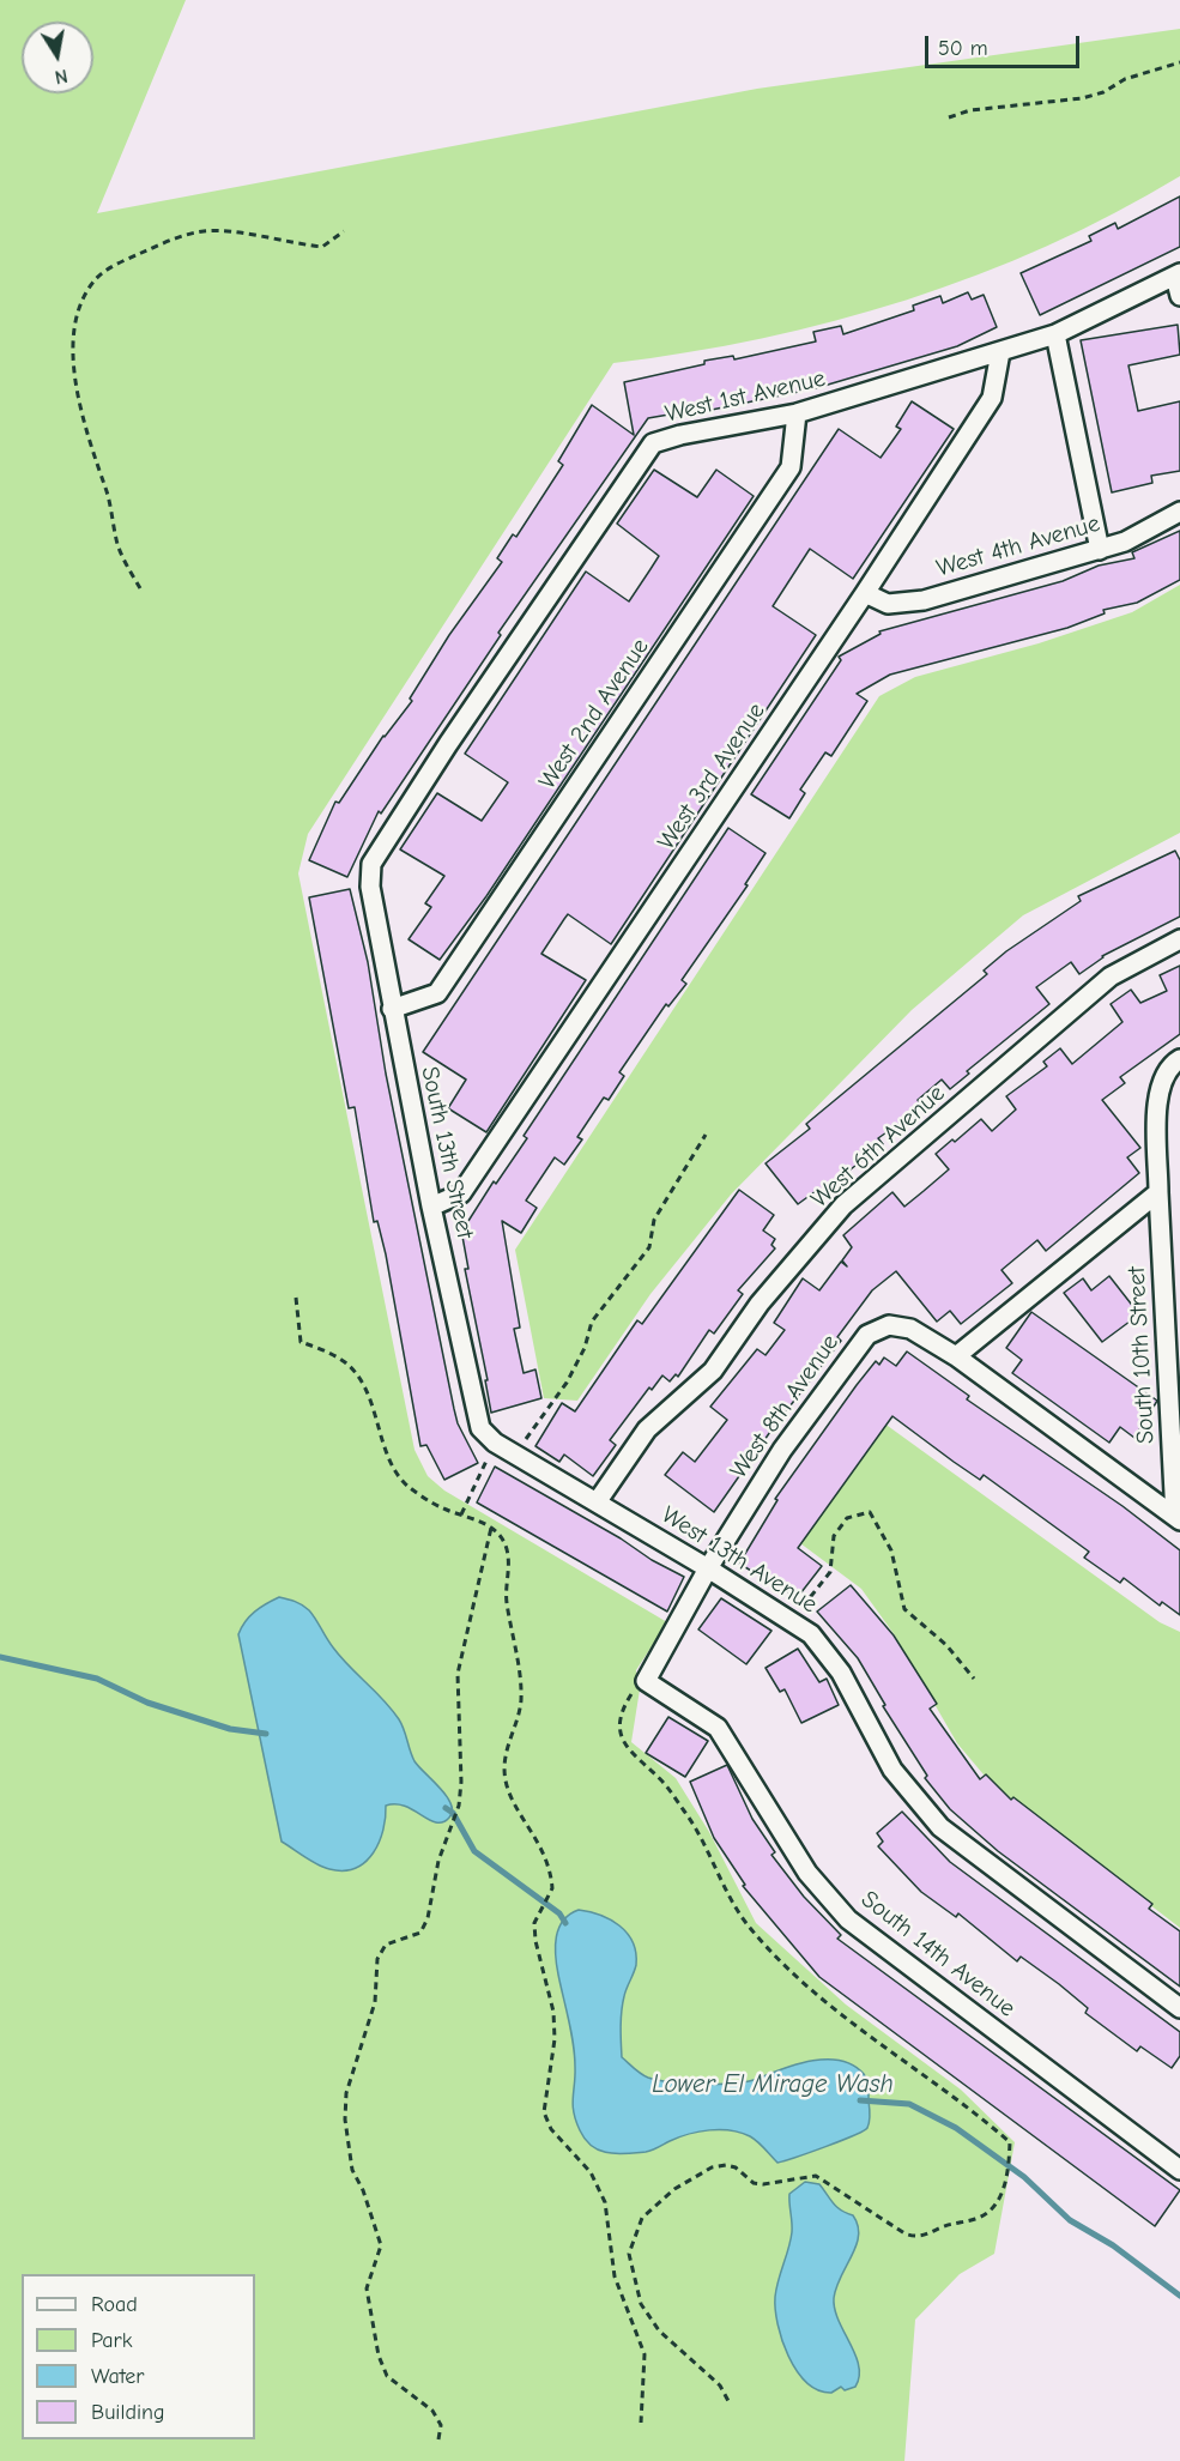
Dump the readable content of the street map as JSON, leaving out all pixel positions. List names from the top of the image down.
{
  "streets": {
    "street": [
      "West 1st Avenue",
      "West 4th Avenue",
      "West 2nd Avenue",
      "West 3rd Avenue",
      "West 6th Avenue",
      "South 13th Street",
      "South 10th Street",
      "West 8th Avenue",
      "West 13th Avenue",
      "South 14th Avenue"
    ]
  },
  "crossings": [
    ["West 1st Avenue", "West 2nd Avenue"],
    ["West 1st Avenue", "West 3rd Avenue"],
    ["West 1st Avenue", "South 13th Street"],
    ["West 4th Avenue", "West 3rd Avenue"],
    ["West 2nd Avenue", "South 13th Street"],
    ["West 3rd Avenue", "South 13th Street"],
    ["West 6th Avenue", "West 13th Avenue"],
    ["South 13th Street", "West 13th Avenue"],
    ["South 10th Street", "West 8th Avenue"],
    ["West 8th Avenue", "West 13th Avenue"],
    ["West 8th Avenue", "South 14th Avenue"]
  ],
  "water": ["Lower El Mirage Wash"],
  "legend": [
    "Road",
    "Park",
    "Water",
    "Building"
  ],
  "scale_bar": "50 m",
  "north": "bottom"
}
